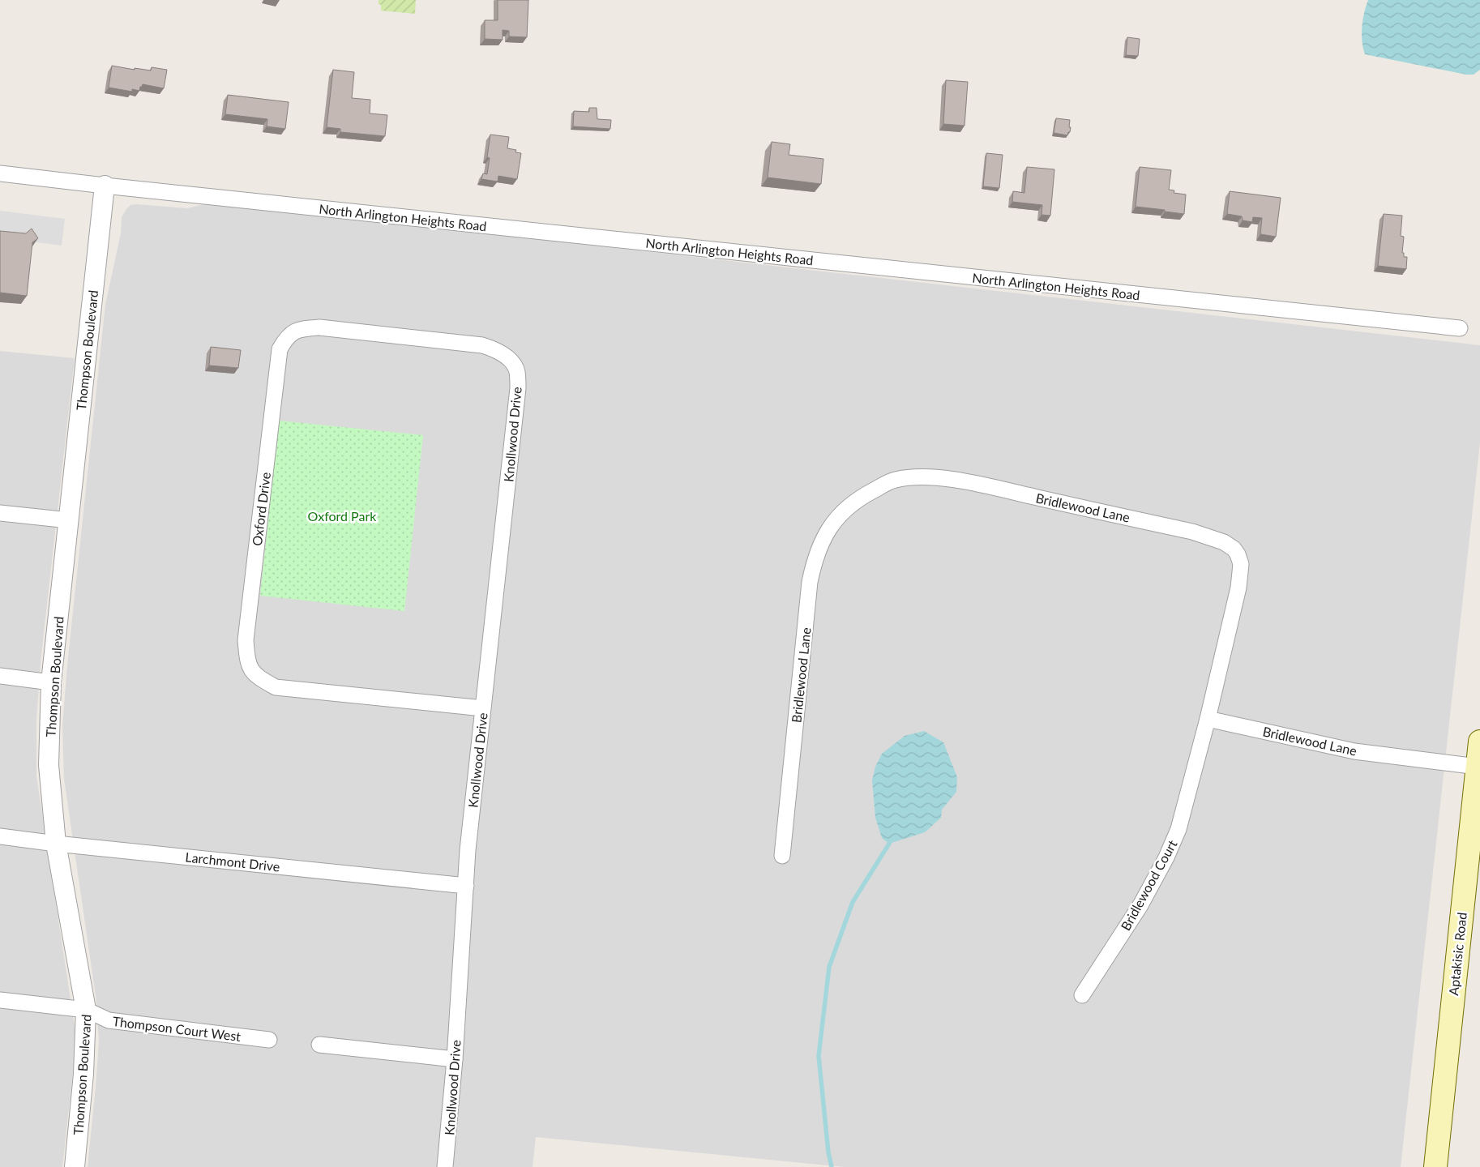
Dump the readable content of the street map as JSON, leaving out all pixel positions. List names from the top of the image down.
{
  "streets": {
    "main road": ["Aptakisic Road"],
    "street": [
      "North Arlington Heights Road",
      "Thompson Boulevard",
      "Knollwood Drive",
      "Bridlewood Lane",
      "Oxford Drive",
      "Larchmont Drive",
      "Bridlewood Court",
      "Thompson Court West"
    ]
  },
  "crossings": [
    ["North Arlington Heights Road", "Thompson Boulevard"],
    ["Thompson Boulevard", "Larchmont Drive"],
    ["Thompson Boulevard", "Thompson Court West"],
    ["Knollwood Drive", "Oxford Drive"],
    ["Knollwood Drive", "Larchmont Drive"],
    ["Bridlewood Lane", "Bridlewood Court"],
    ["Bridlewood Lane", "Aptakisic Road"]
  ],
  "parks": ["Oxford Park"]
}
